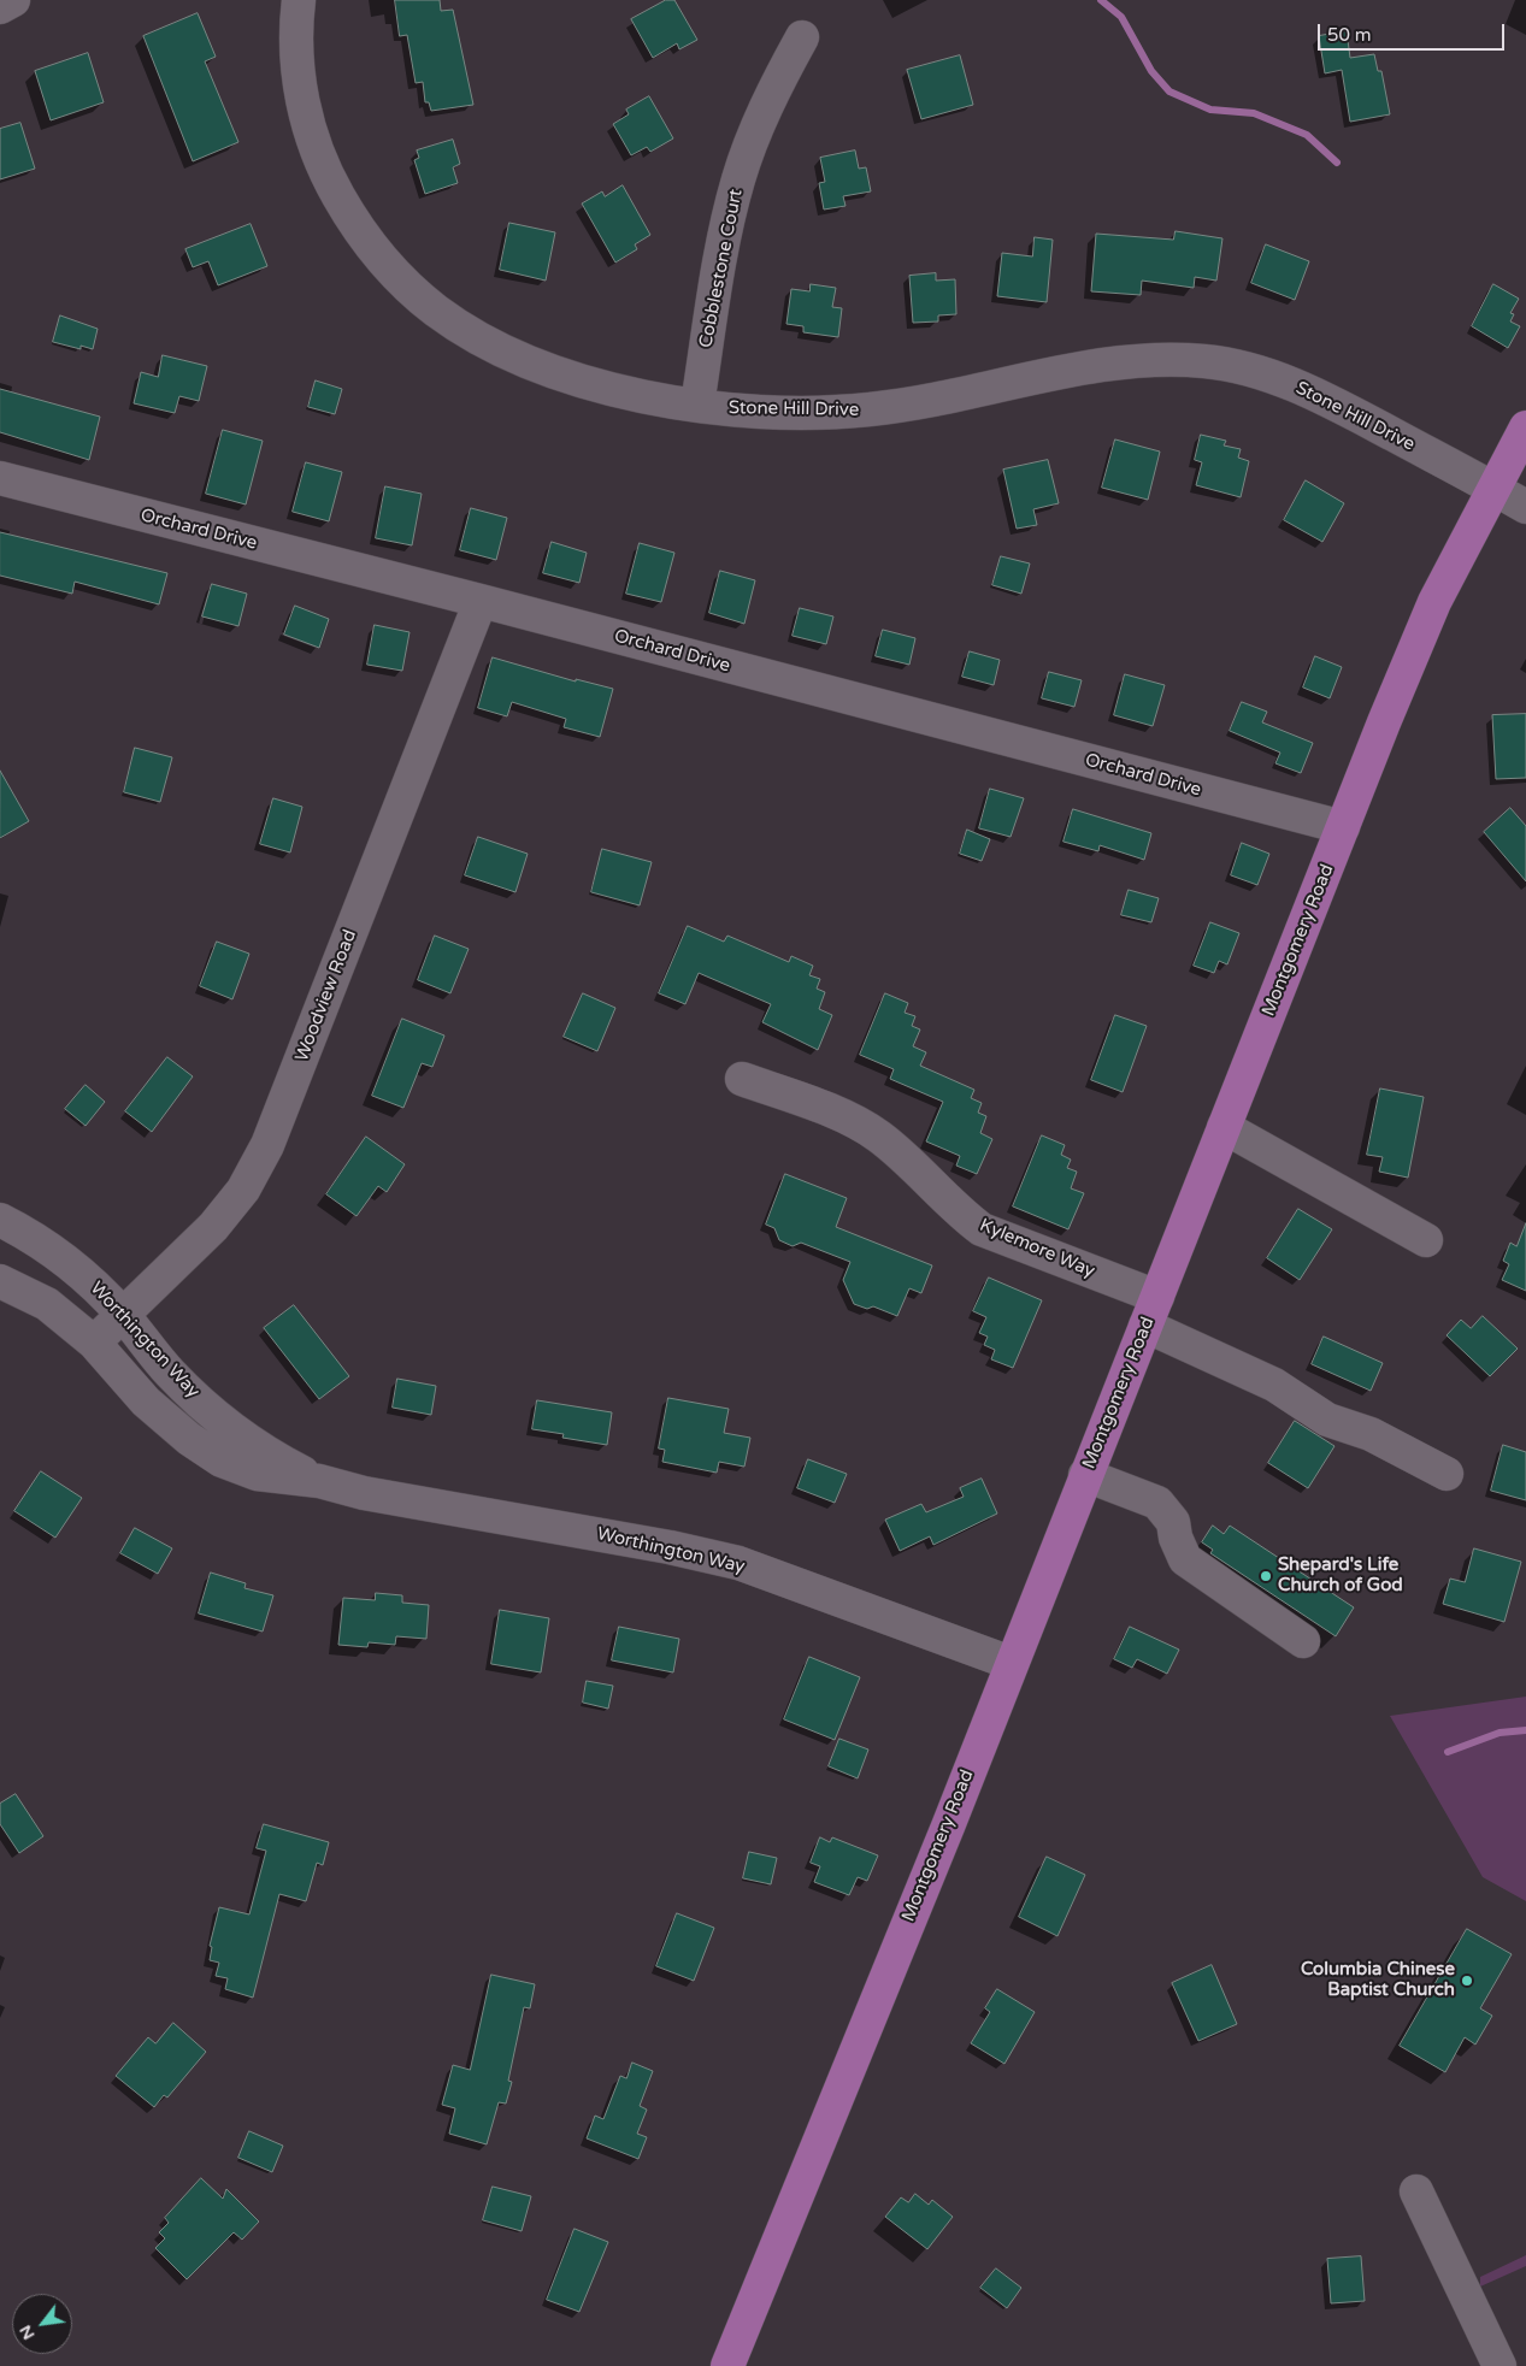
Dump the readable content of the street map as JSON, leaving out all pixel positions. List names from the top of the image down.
{
  "streets": {
    "main road": ["Montgomery Road"],
    "street": [
      "Cobblestone Court",
      "Stone Hill Drive",
      "Orchard Drive",
      "Woodview Road",
      "Kylemore Way",
      "Worthington Way"
    ]
  },
  "crossings": [
    ["Cobblestone Court", "Stone Hill Drive"],
    ["Stone Hill Drive", "Montgomery Road"],
    ["Orchard Drive", "Montgomery Road"],
    ["Orchard Drive", "Woodview Road"],
    ["Montgomery Road", "Kylemore Way"],
    ["Montgomery Road", "Worthington Way"],
    ["Woodview Road", "Worthington Way"]
  ],
  "places": ["Shepard's Life Church of God", "Columbia Chinese Baptist Church"],
  "scale_bar": "50 m",
  "north": "bottom left"
}
